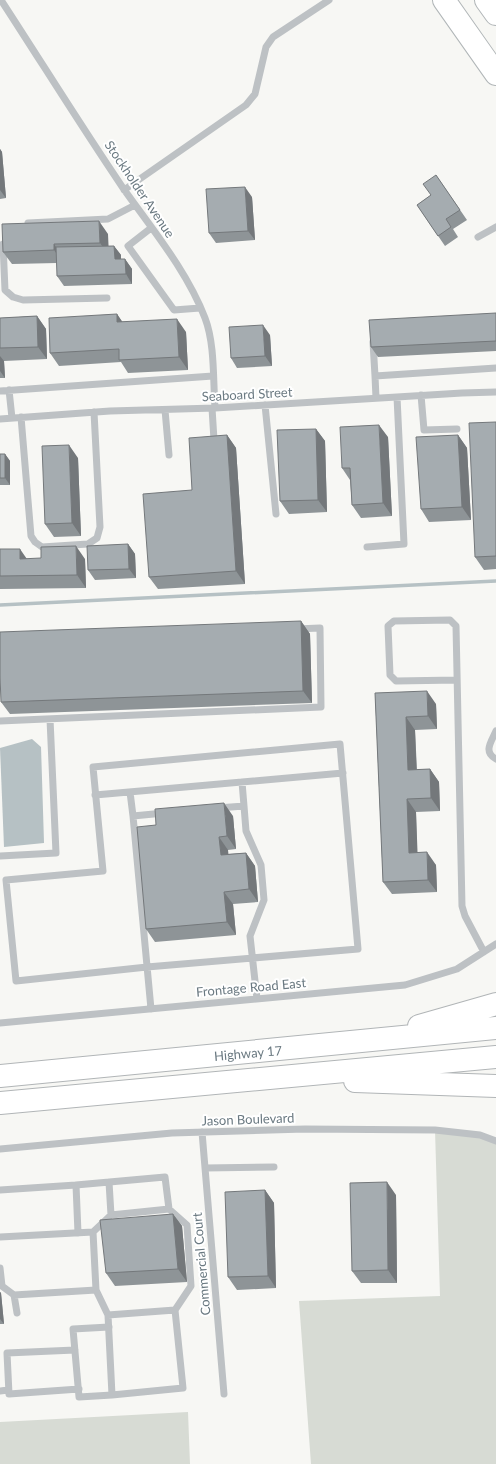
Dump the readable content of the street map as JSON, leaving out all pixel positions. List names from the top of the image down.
{
  "streets": {
    "main road": ["Highway 17"],
    "street": [
      "Stockholder Avenue",
      "Seaboard Street",
      "Frontage Road East",
      "Jason Boulevard",
      "Commercial Court"
    ]
  },
  "crossings": [
    ["Stockholder Avenue", "Seaboard Street"],
    ["Jason Boulevard", "Commercial Court"]
  ]
}
